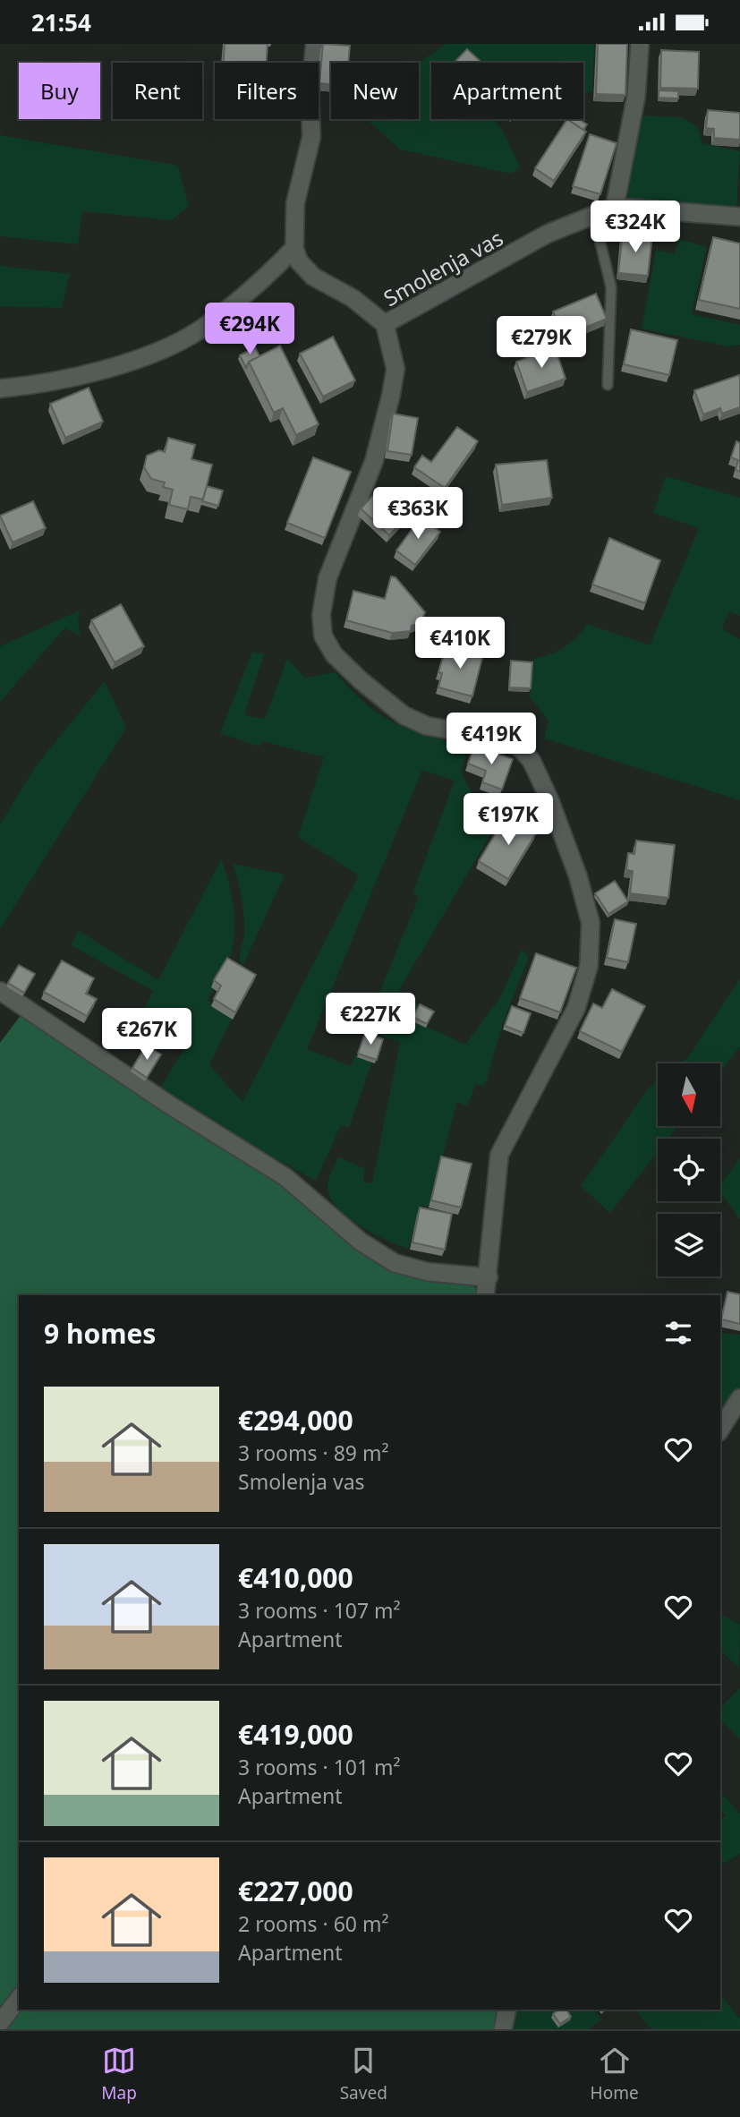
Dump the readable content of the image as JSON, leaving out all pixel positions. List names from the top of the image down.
{
  "streets": {
    "street": ["Smolenja vas"]
  },
  "north": "bottom",
  "page": {
    "status": "21:54",
    "chip": [
      "Buy",
      "Rent",
      "Filters",
      "New",
      "Apartment"
    ],
    "price": [
      "€324K",
      "€294K",
      "€279K",
      "€363K",
      "€410K",
      "€419K",
      "€197K",
      "€227K",
      "€267K"
    ],
    "heading": "9 homes",
    "list": [
      {
        "name": "€294,000",
        "note": "3 rooms · 89 m² · Smolenja vas"
      },
      {
        "name": "€410,000",
        "note": "3 rooms · 107 m² · Apartment"
      },
      {
        "name": "€419,000",
        "note": "3 rooms · 101 m² · Apartment"
      },
      {
        "name": "€227,000",
        "note": "2 rooms · 60 m² · Apartment"
      }
    ],
    "tabs": ["Map", "Saved", "Home"]
  }
}
